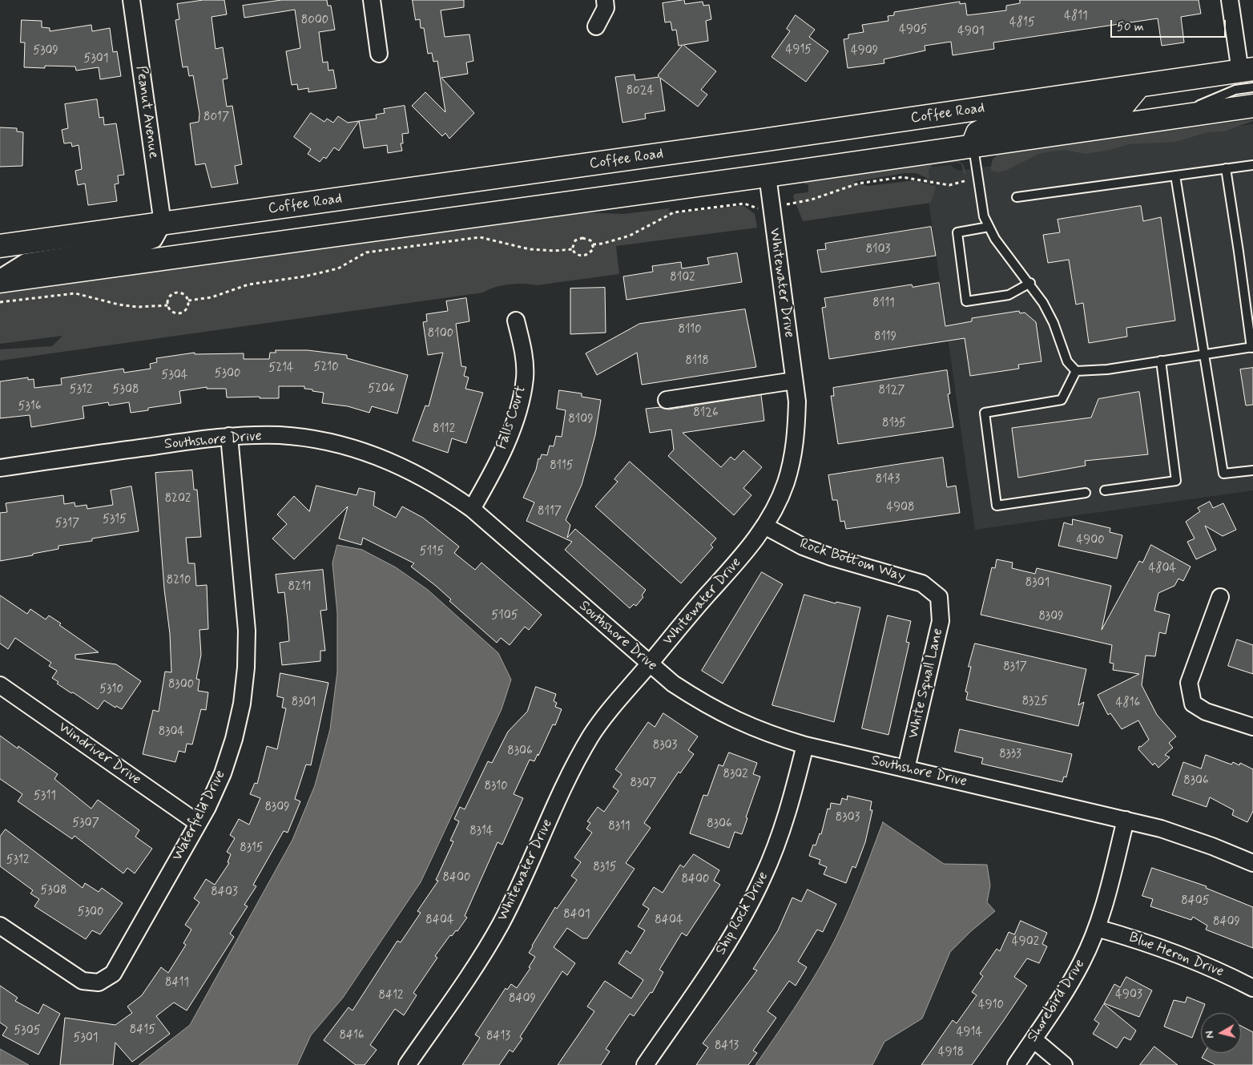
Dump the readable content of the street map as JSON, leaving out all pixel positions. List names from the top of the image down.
{
  "streets": {
    "main road": ["Coffee Road"],
    "street": [
      "Peanut Avenue",
      "Whitewater Drive",
      "Falls Court",
      "Southshore Drive",
      "Rock Bottom Way",
      "White Squall Lane",
      "Windriver Drive",
      "Waterfield Drive",
      "Ship Rock Drive",
      "Blue Heron Drive",
      "Shorebird Drive"
    ]
  },
  "crossings": [
    ["Peanut Avenue", "Coffee Road"],
    ["Whitewater Drive", "Southshore Drive"],
    ["Whitewater Drive", "Rock Bottom Way"],
    ["Falls Court", "Southshore Drive"],
    ["Southshore Drive", "White Squall Lane"],
    ["Southshore Drive", "Waterfield Drive"],
    ["Southshore Drive", "Ship Rock Drive"],
    ["Southshore Drive", "Shorebird Drive"],
    ["Rock Bottom Way", "White Squall Lane"],
    ["Windriver Drive", "Waterfield Drive"],
    ["Blue Heron Drive", "Shorebird Drive"]
  ],
  "house_numbers": [
    "4811",
    "8000",
    "4815",
    "4905",
    "4901",
    "4915",
    "5309",
    "4909",
    "5301",
    "8024",
    "8017",
    "8103",
    "8102",
    "8111",
    "8110",
    "8100",
    "8119",
    "8118",
    "5210",
    "5214",
    "5300",
    "5304",
    "5206",
    "5312",
    "5308",
    "8127",
    "5316",
    "8126",
    "8109",
    "8135",
    "8112",
    "8115",
    "8143",
    "8202",
    "4908",
    "8117",
    "5315",
    "5317",
    "4900",
    "5115",
    "4804",
    "8210",
    "8301",
    "8211",
    "5105",
    "8309",
    "8317",
    "8300",
    "5310",
    "8325",
    "8301",
    "4816",
    "8304",
    "8303",
    "8306",
    "8333",
    "8302",
    "8306",
    "8307",
    "8310",
    "5311",
    "8309",
    "8303",
    "5307",
    "8306",
    "8311",
    "8314",
    "8315",
    "5312",
    "8315",
    "8400",
    "8400",
    "5308",
    "8403",
    "8405",
    "5300",
    "8401",
    "8404",
    "8404",
    "8409",
    "4902",
    "8411",
    "4903",
    "8412",
    "8409",
    "4910",
    "8415",
    "5305",
    "4914",
    "8416",
    "8413",
    "5301",
    "8413",
    "4918"
  ],
  "scale_bar": "50 m",
  "north": "left"
}
